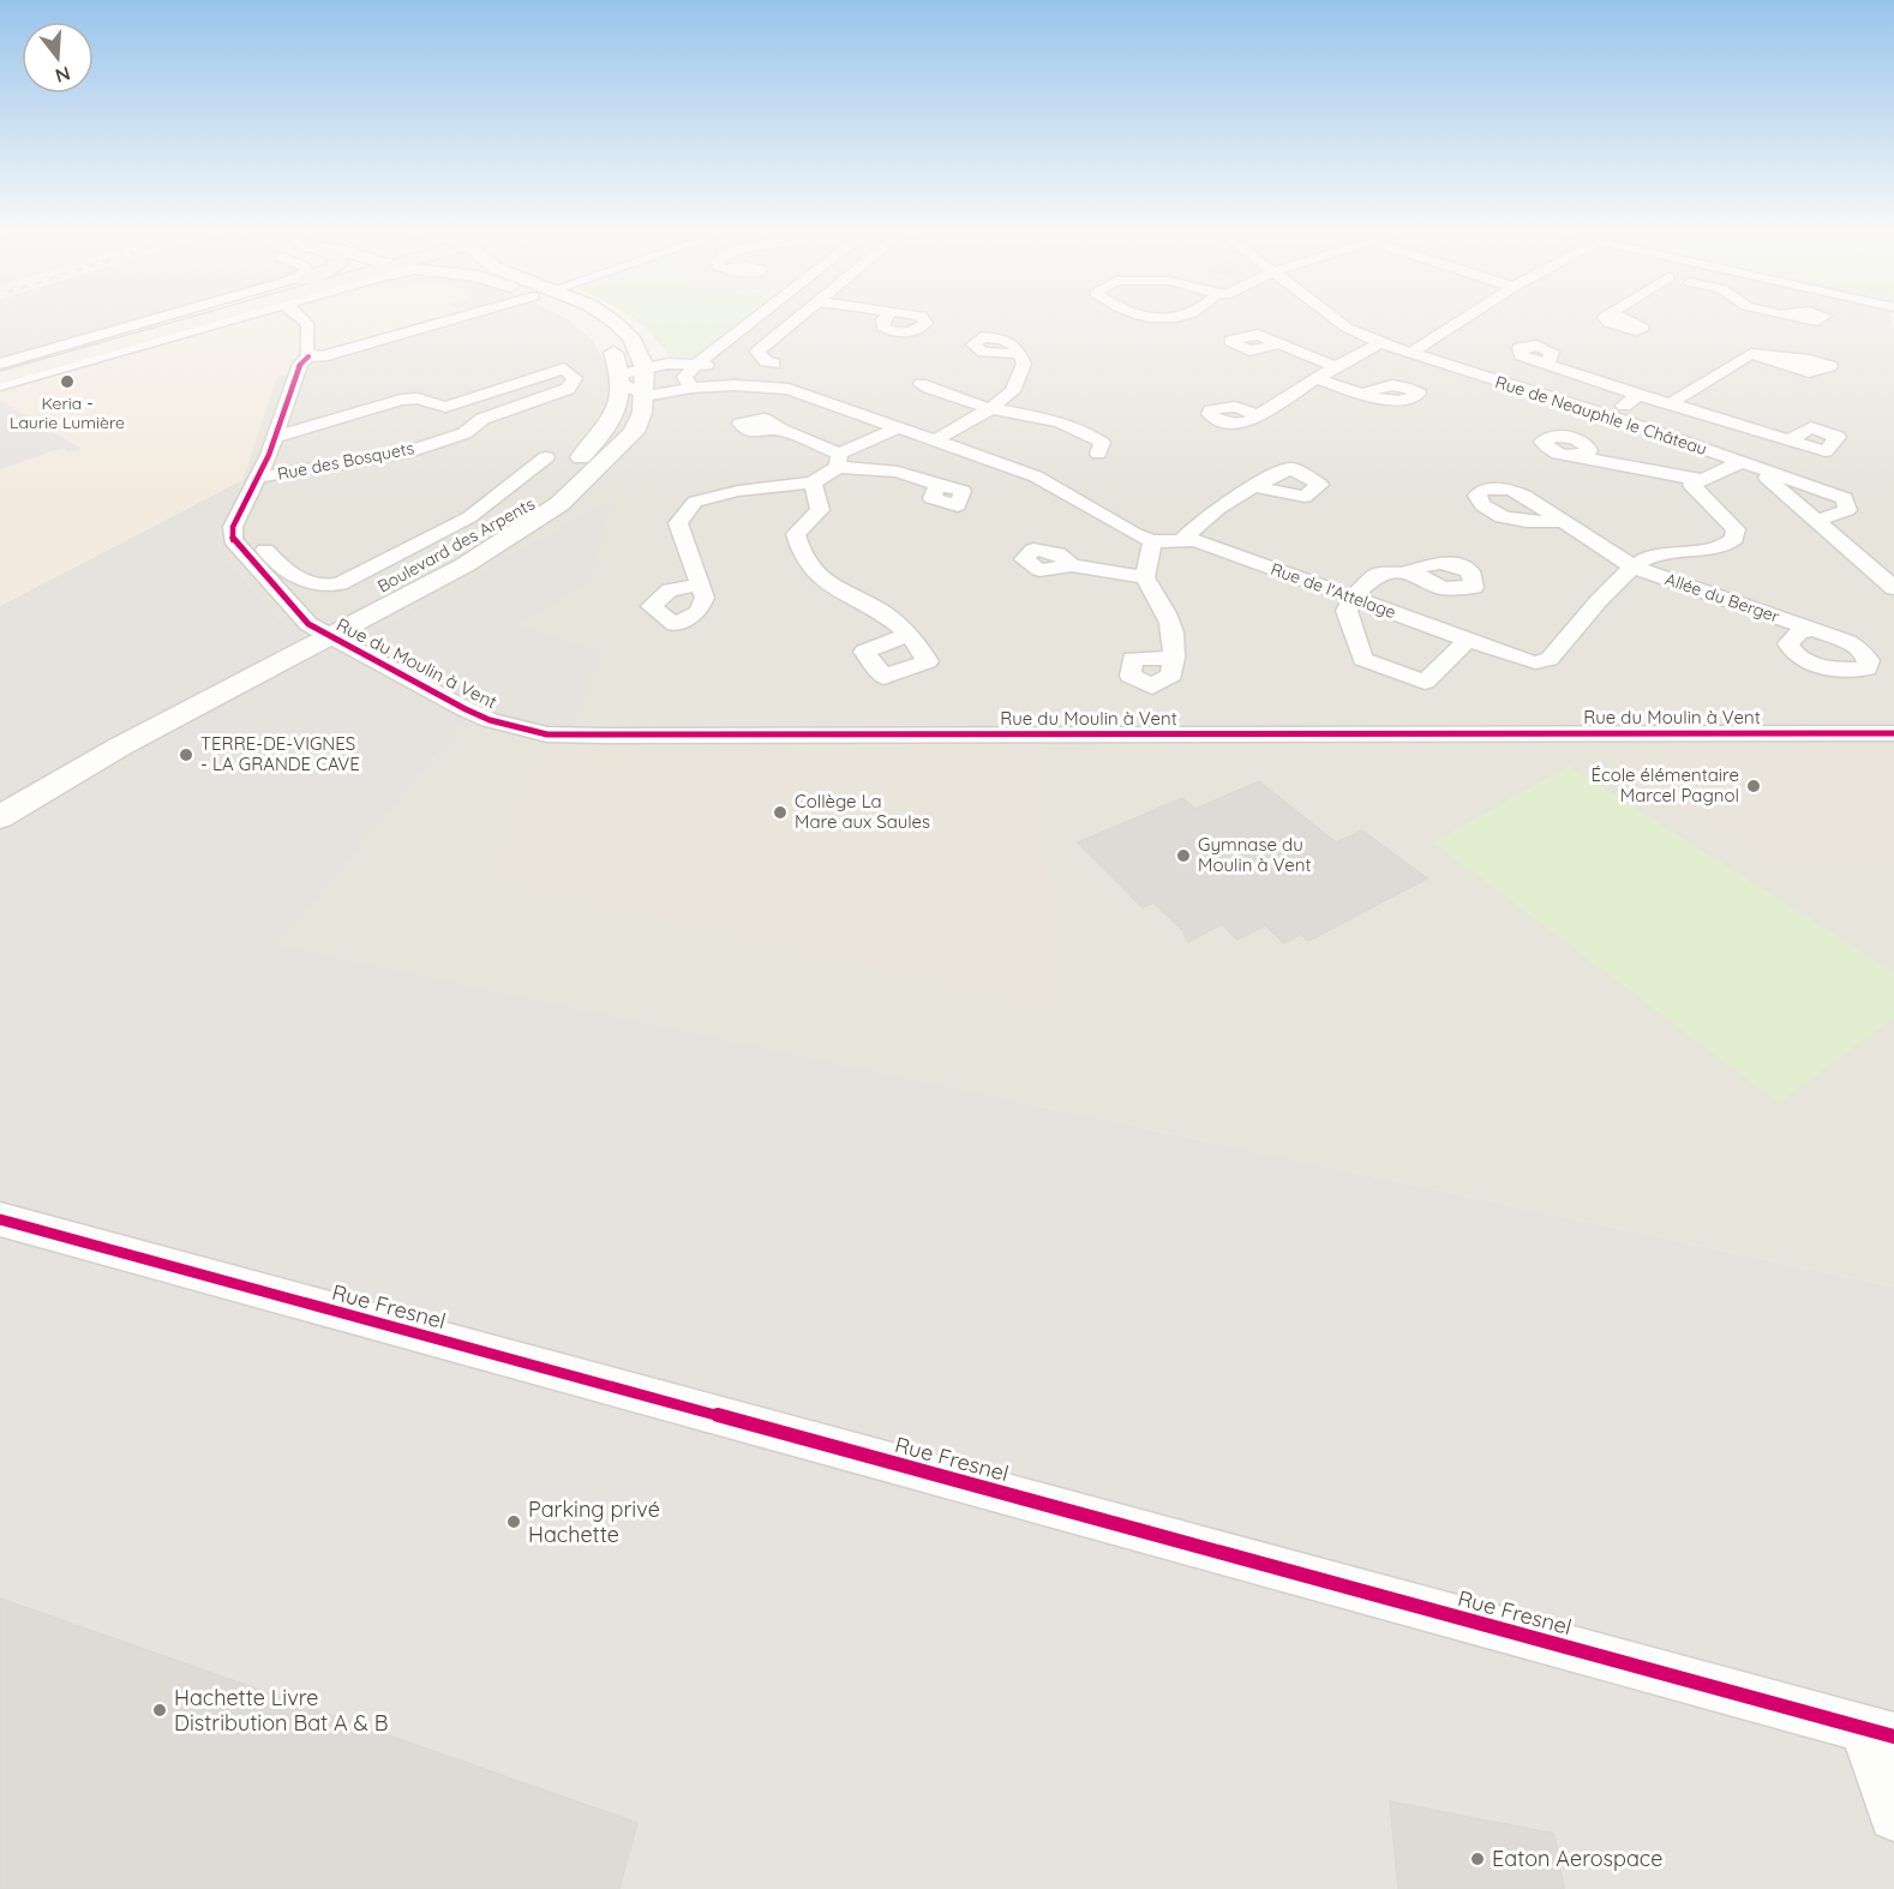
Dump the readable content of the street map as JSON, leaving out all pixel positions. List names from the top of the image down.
{
  "streets": {
    "street": [
      "Rue de Neauphle le Château",
      "Rue des Bosquets",
      "Boulevard des Arpents",
      "Rue de l'Attelage",
      "Allée du Berger",
      "Rue du Moulin à Vent",
      "Rue Fresnel"
    ]
  },
  "crossings": [
    ["Boulevard des Arpents", "Rue de l'Attelage"],
    ["Boulevard des Arpents", "Rue du Moulin à Vent"],
    ["Rue de l'Attelage", "Allée du Berger"]
  ],
  "places": [
    "Keria - Laurie Lumière",
    "TERRE-DE-VIGNES - LA GRANDE CAVE",
    "École élémentaire Marcel Pagnol",
    "Collège La Mare aux Saules",
    "Gymnase du Moulin à Vent",
    "Parking privé Hachette",
    "Hachette Livre Distribution Bat A & B",
    "Eaton Aerospace"
  ],
  "north": "bottom"
}
